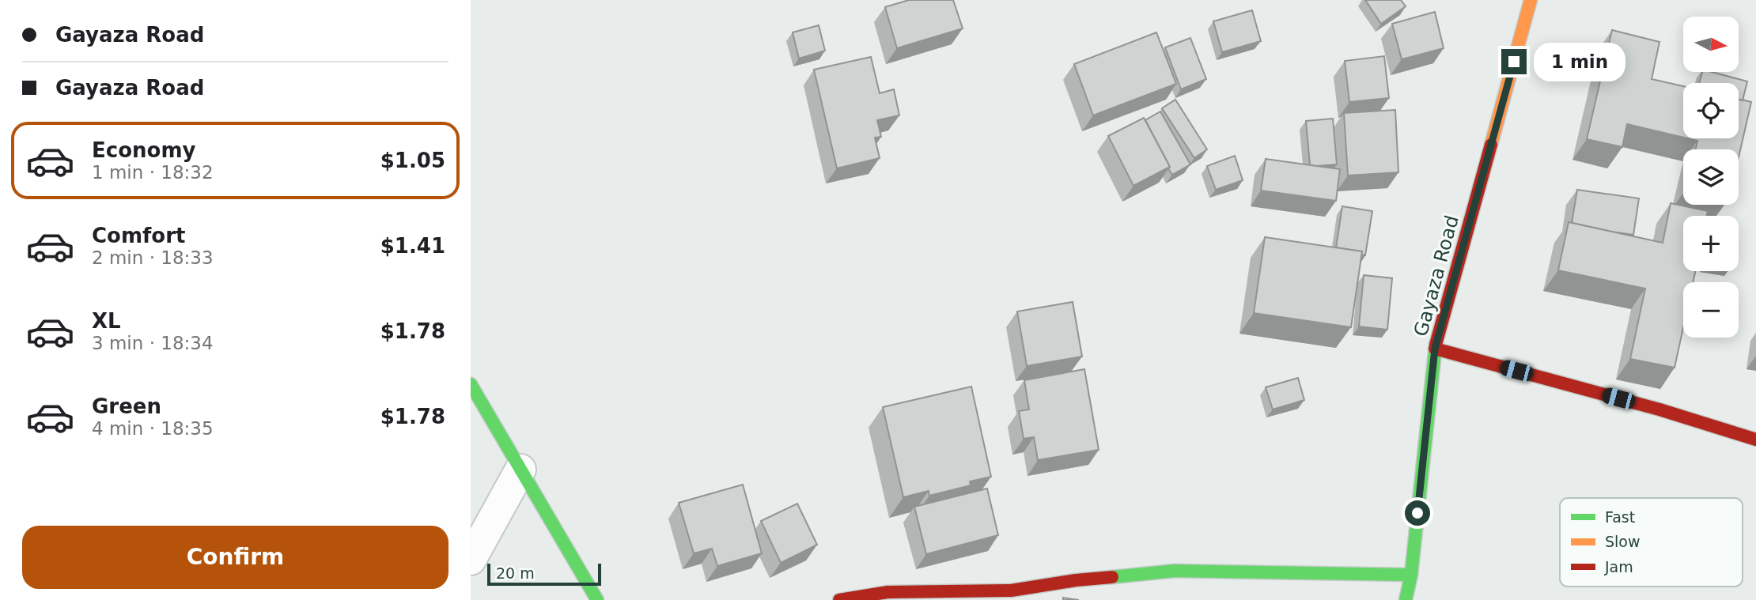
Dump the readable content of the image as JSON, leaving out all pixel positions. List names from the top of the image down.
{
  "streets": {
    "street": ["Gayaza Road"]
  },
  "legend": ["Fast", "Slow", "Jam"],
  "scale_bar": "20 m",
  "north": "right",
  "page": {
    "banner": ["Gayaza Road", "Gayaza Road"],
    "map_buttons": ["+", "−"],
    "bubble": "1 min",
    "list": [
      {
        "name": "Economy",
        "note": "1 min · 18:32",
        "value": "$1.05"
      },
      {
        "name": "Comfort",
        "note": "2 min · 18:33",
        "value": "$1.41"
      },
      {
        "name": "XL",
        "note": "3 min · 18:34",
        "value": "$1.78"
      },
      {
        "name": "Green",
        "note": "4 min · 18:35",
        "value": "$1.78"
      }
    ],
    "buttons": "Confirm",
    "scale": "20 m"
  }
}
